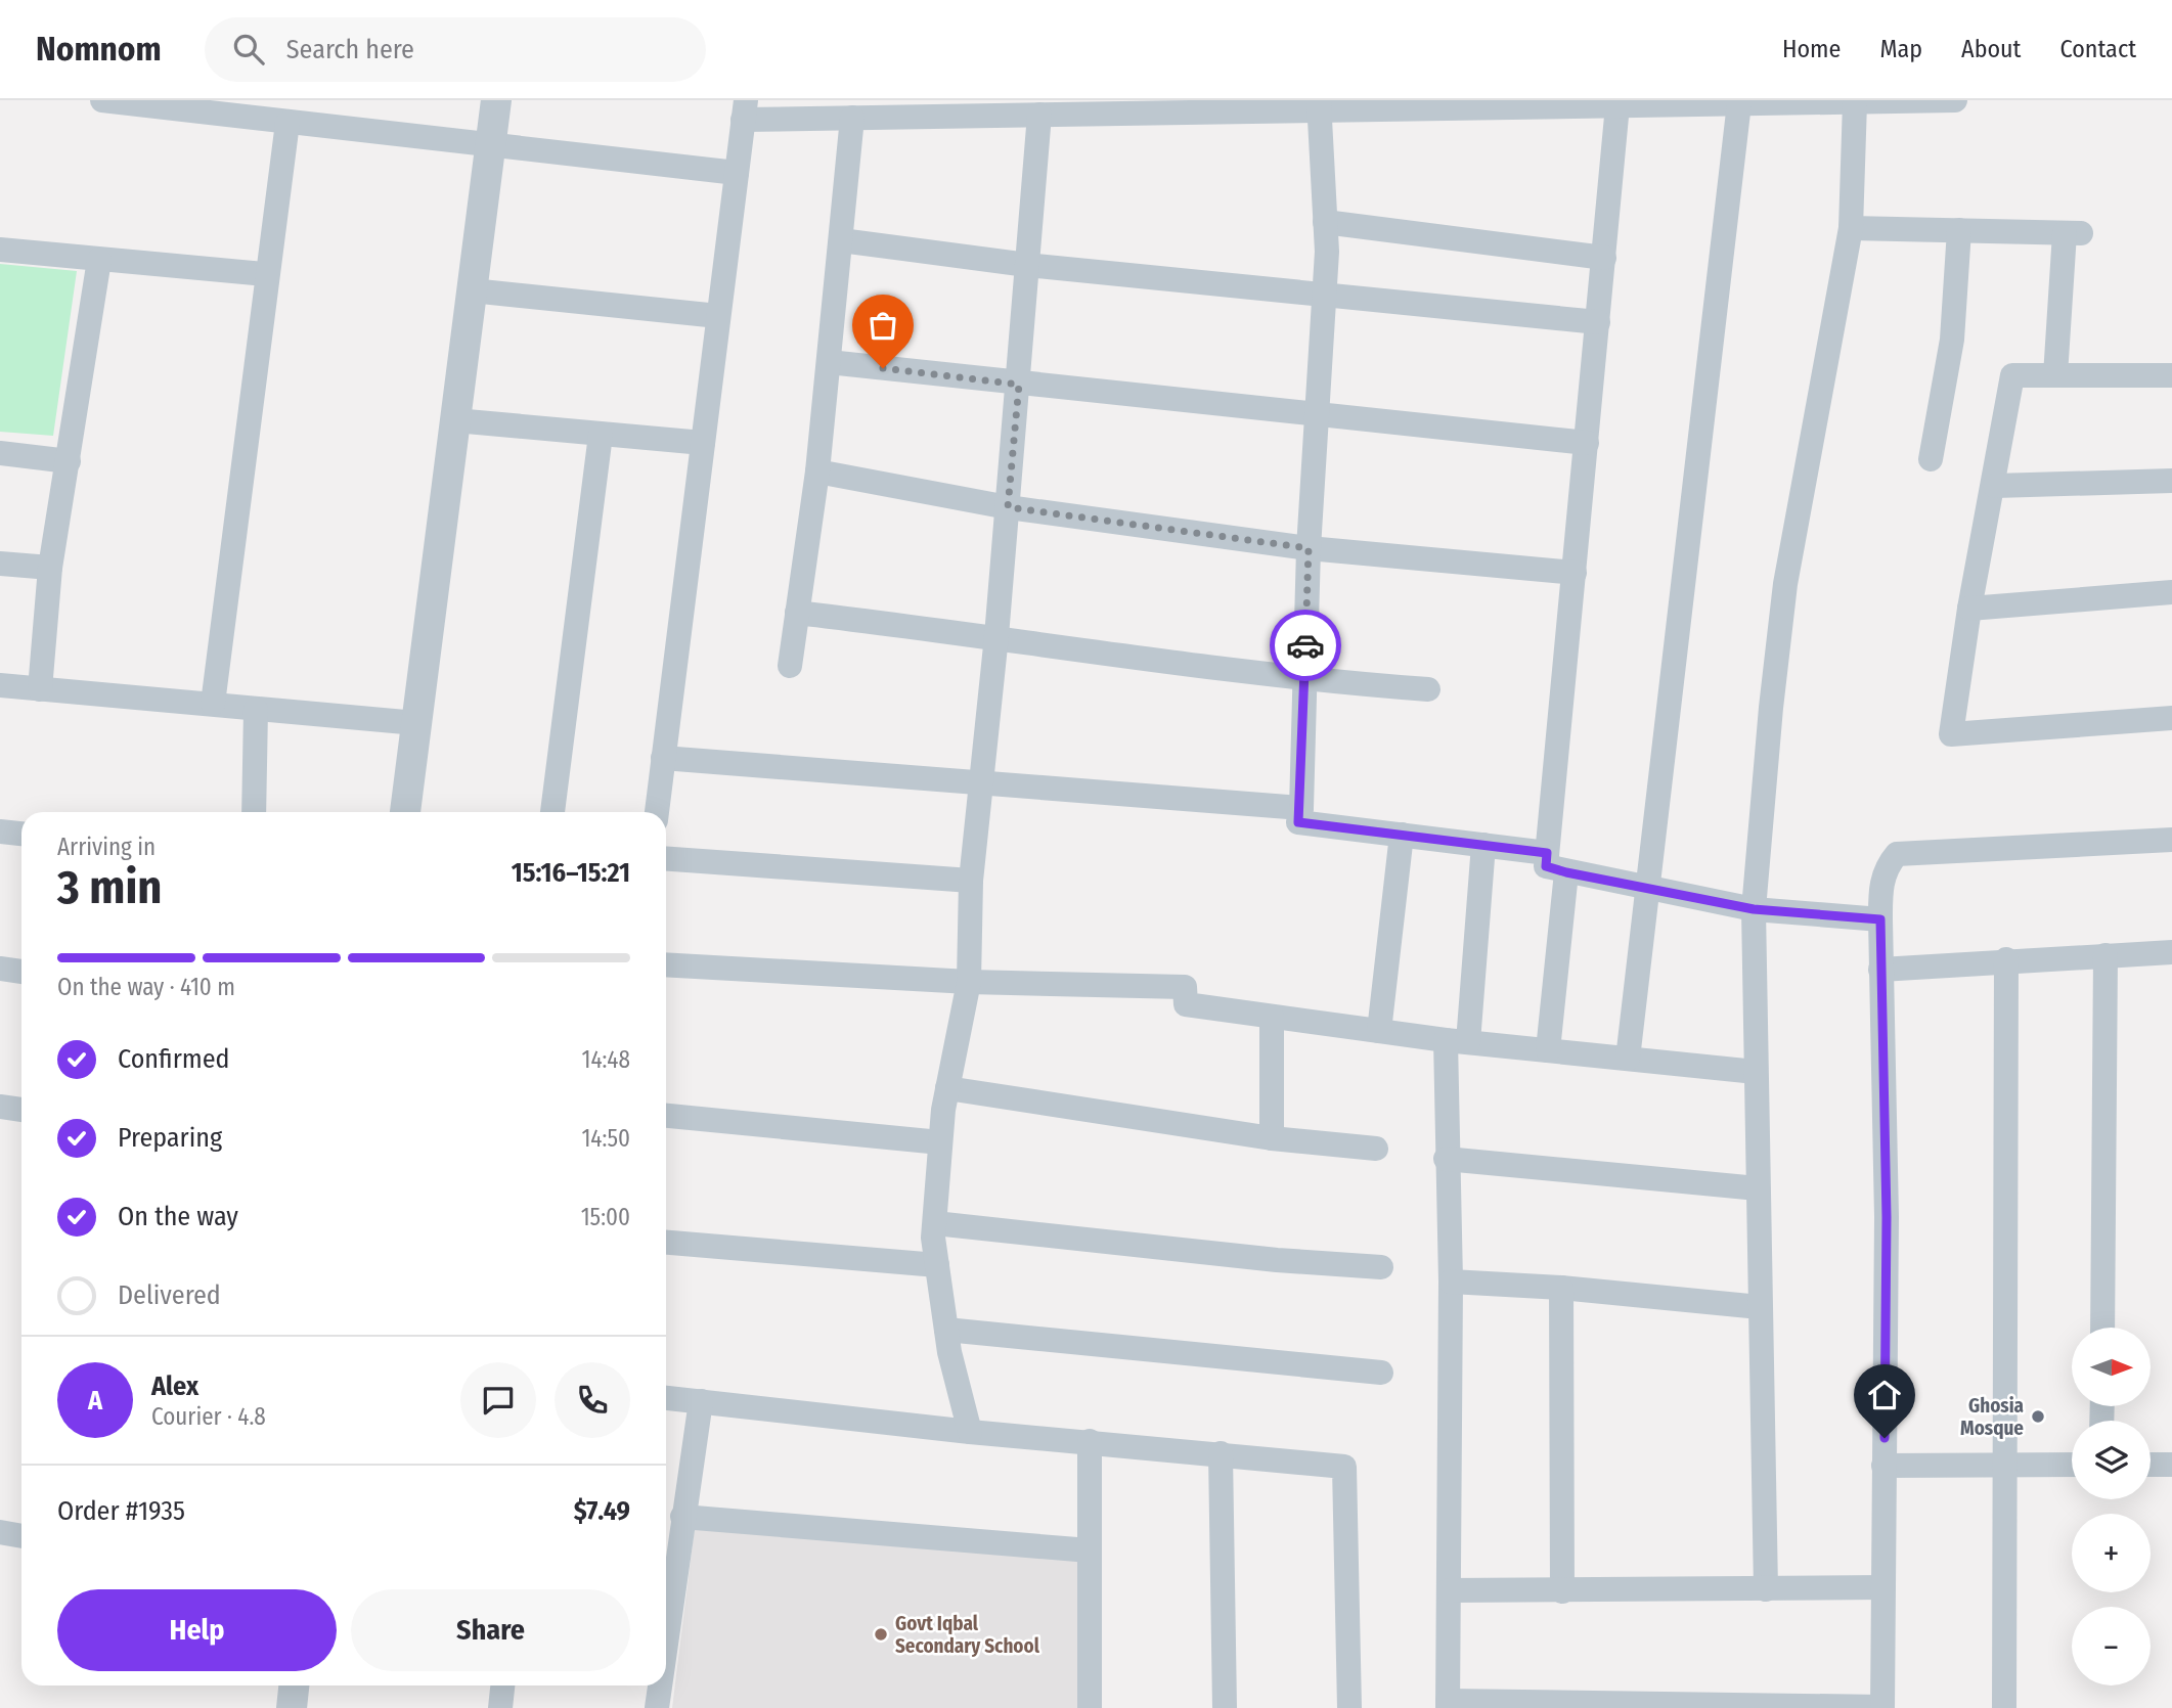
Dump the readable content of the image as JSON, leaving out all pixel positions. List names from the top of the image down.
{
  "places": ["Ghosia Mosque", "Govt Iqbal Secondary School"],
  "north": "right",
  "page": {
    "header": "Nomnom",
    "search": "Search here",
    "nav": [
      "Home",
      "Map",
      "About",
      "Contact"
    ],
    "heading": ["3 min", "Arriving in", "15:16–15:21"],
    "panel": [
      "Alex",
      "Courier · 4.8",
      "Order #1935",
      "$7.49"
    ],
    "bar": "On the way · 410 m",
    "list": [
      ["Confirmed", "14:48"],
      ["Preparing", "14:50"],
      ["On the way", "15:00"],
      "Delivered"
    ],
    "map_buttons": ["+", "−"],
    "round": "A",
    "buttons": ["Help", "Share"]
  }
}
